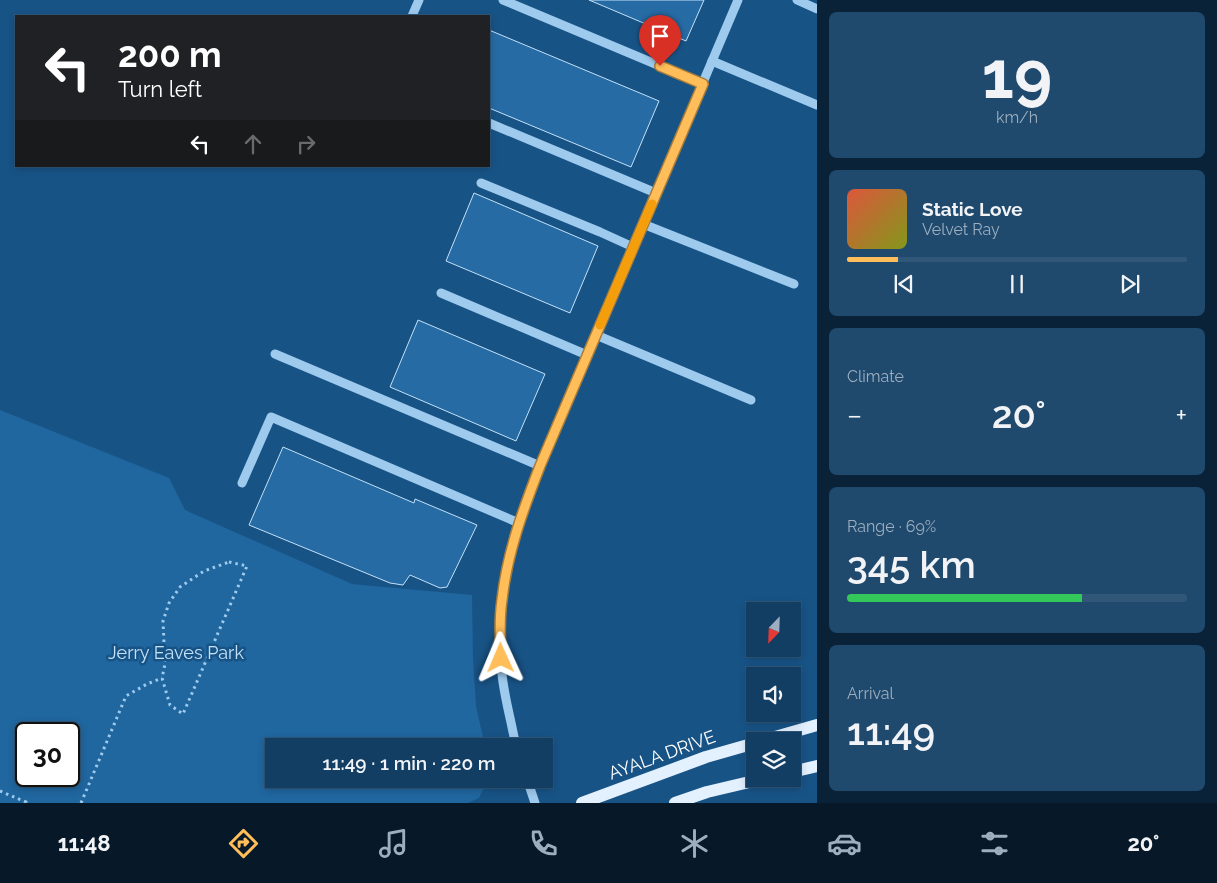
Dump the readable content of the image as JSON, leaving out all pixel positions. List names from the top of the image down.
{
  "streets": {
    "main road": ["AYALA DRIVE"]
  },
  "parks": ["Jerry Eaves Park"],
  "north": "bottom left",
  "page": {
    "tile": [
      ["19", "km/h"],
      "Climate",
      ["Range · 69%", "345 km"],
      ["Arrival", "11:49"]
    ],
    "turn": ["200 m", "Turn left"],
    "song": ["Static Love", "Velvet Ray"],
    "heat": ["−", "20°", "+"],
    "limit": "30",
    "trip": "11:49 · 1 min · 220 m",
    "tabs": ["11:48", "20°"]
  }
}
